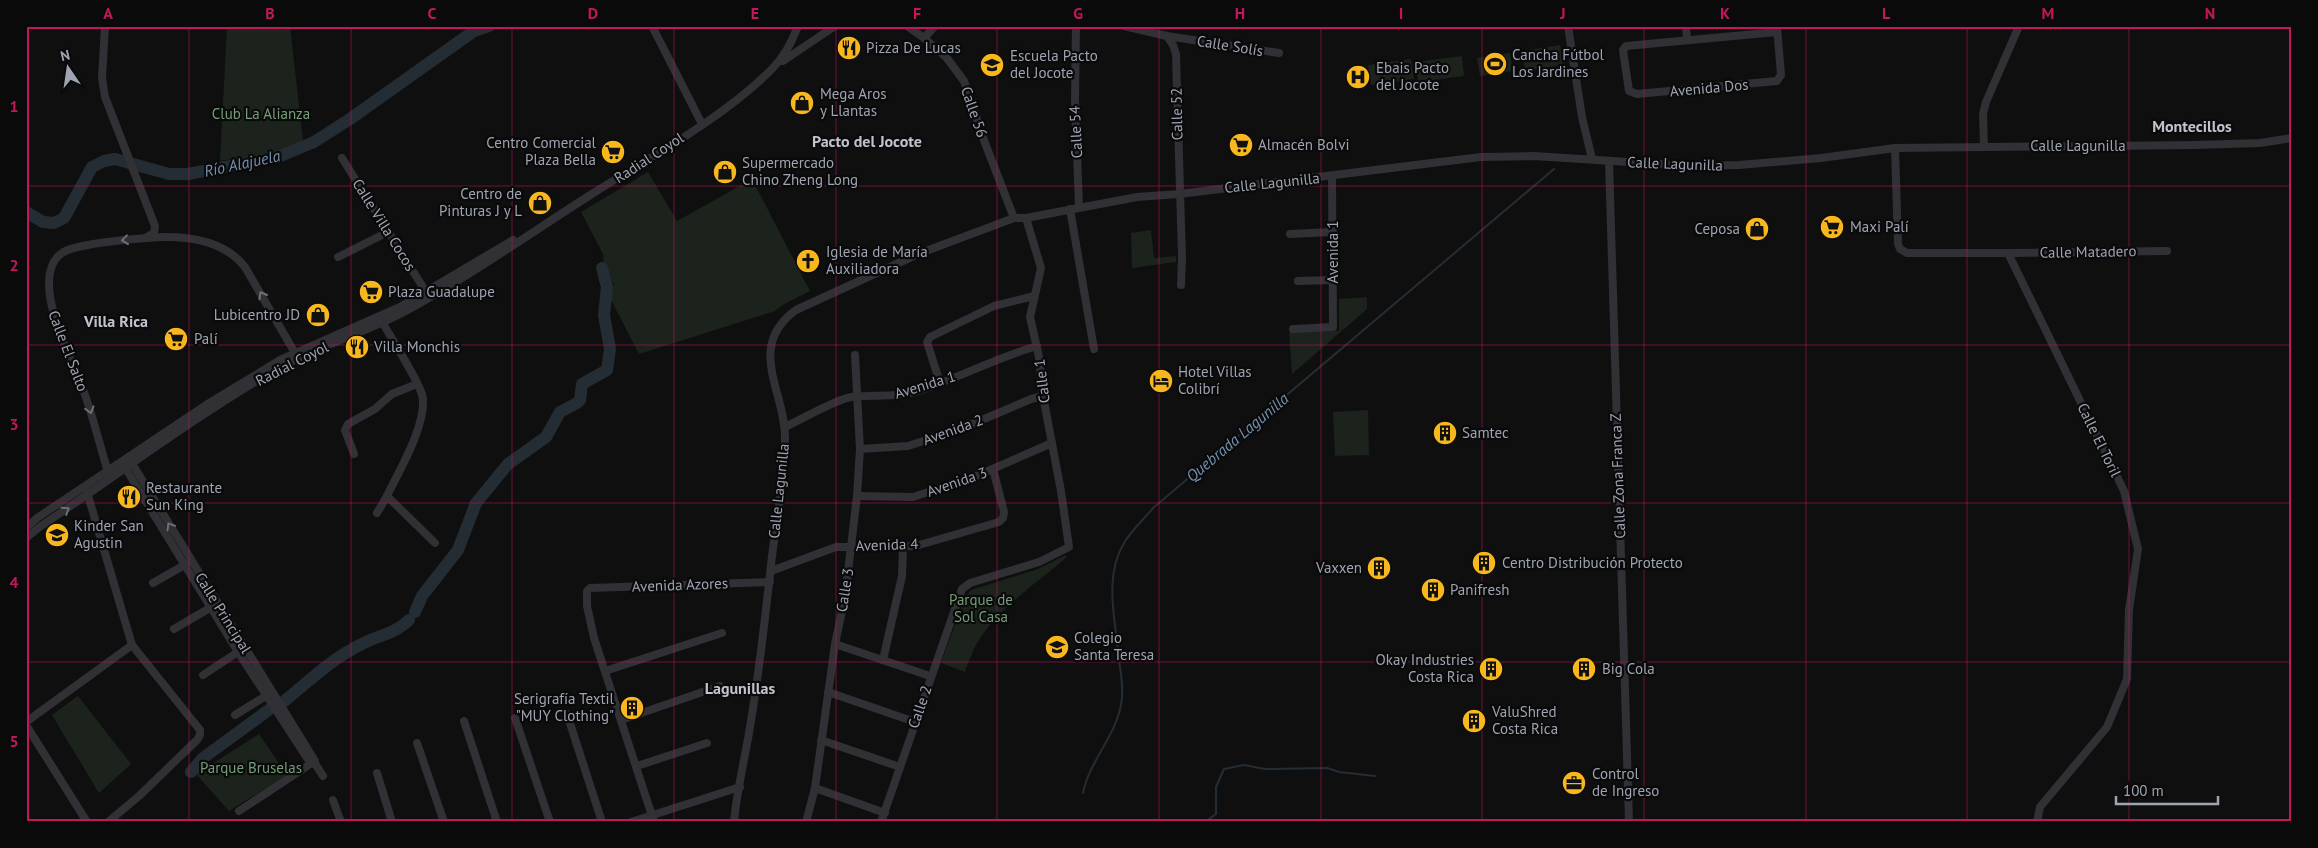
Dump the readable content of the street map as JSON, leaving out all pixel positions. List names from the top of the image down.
{
  "streets": {
    "street": [
      "Calle Solís",
      "Avenida Dos",
      "Calle 56",
      "Calle 52",
      "Calle 54",
      "Calle Lagunilla",
      "Radial Coyol",
      "Calle Villa Cocos",
      "Avenida 1",
      "Calle Matadero",
      "Calle El Salto",
      "Calle 1",
      "Avenida 2",
      "Calle El Toril",
      "Calle Zona Franca Z",
      "Avenida 3",
      "Avenida 4",
      "Avenida Azores",
      "Calle 3",
      "Calle Principal",
      "Calle 2"
    ]
  },
  "crossings": [
    ["Calle Solís", "Calle 52"],
    ["Calle 56", "Calle Lagunilla"],
    ["Calle 52", "Calle Lagunilla"],
    ["Calle 54", "Calle Lagunilla"],
    ["Calle Lagunilla", "Avenida 1"],
    ["Calle Lagunilla", "Calle 1"],
    ["Calle Lagunilla", "Calle Zona Franca Z"],
    ["Calle Lagunilla", "Avenida 4"],
    ["Calle Lagunilla", "Avenida Azores"],
    ["Radial Coyol", "Calle Villa Cocos"],
    ["Radial Coyol", "Calle El Salto"],
    ["Radial Coyol", "Calle Principal"],
    ["Avenida 1", "Calle 1"],
    ["Avenida 1", "Calle 3"],
    ["Calle Matadero", "Calle El Toril"],
    ["Calle 1", "Avenida 2"],
    ["Calle 1", "Avenida 3"],
    ["Calle 1", "Calle 2"],
    ["Avenida 2", "Calle 3"],
    ["Avenida 3", "Avenida 4"],
    ["Avenida 3", "Calle 3"],
    ["Avenida 4", "Calle 3"]
  ],
  "districts": [
    "Montecillos",
    "Pacto del Jocote",
    "Villa Rica",
    "Lagunillas"
  ],
  "water": ["Río Alajuela", "Quebrada Lagunilla"],
  "parks": ["Club La Alianza", "Parque de Sol Casa", "Parque Bruselas"],
  "places": {
    "restaurant": ["Pizza De Lucas", "Villa Monchis", "Restaurante Sun King"],
    "sports": ["Cancha Fútbol Los Jardines"],
    "school or university": ["Escuela Pacto del Jocote", "Kinder San Agustin", "Colegio Santa Teresa"],
    "hospital": ["Ebais Pacto del Jocote"],
    "shop": [
      "Mega Aros y Llantas",
      "Supermercado Chino Zheng Long",
      "Centro de Pinturas J y L",
      "Ceposa",
      "Lubicentro JD"
    ],
    "supermarket": [
      "Almacén Bolvi",
      "Centro Comercial Plaza Bella",
      "Maxi Palí",
      "Plaza Guadalupe",
      "Palí"
    ],
    "church": ["Iglesia de María Auxiliadora"],
    "hotel": ["Hotel Villas Colibrí"],
    "building": [
      "Samtec",
      "Centro Distribución Protecto",
      "Vaxxen",
      "Panifresh",
      "Okay Industries Costa Rica",
      "Big Cola",
      "Serigrafía Textil \"MUY Clothing\"",
      "ValuShred Costa Rica"
    ],
    "office": ["Control de Ingreso"]
  },
  "scale_bar": "100 m",
  "north": "top",
  "grid": {
    "columns": [
      "A",
      "B",
      "C",
      "D",
      "E",
      "F",
      "G",
      "H",
      "I",
      "J",
      "K",
      "L",
      "M",
      "N"
    ],
    "rows": [
      "1",
      "2",
      "3",
      "4",
      "5"
    ]
  }
}
